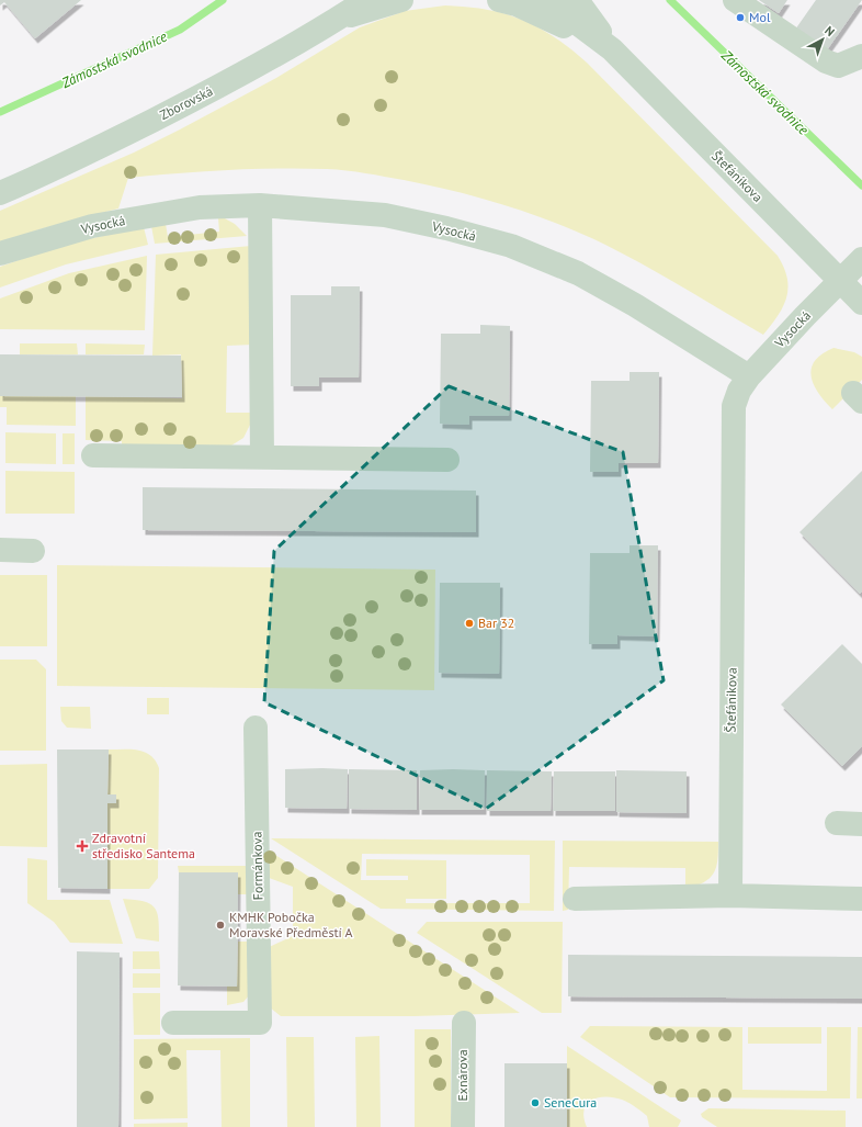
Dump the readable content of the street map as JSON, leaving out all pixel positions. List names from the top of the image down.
{
  "streets": {
    "street": [
      "Zborovská",
      "Štefánikova",
      "Vysocká",
      "Formánkova",
      "Exnárova"
    ]
  },
  "crossings": [
    ["Štefánikova", "Vysocká"]
  ],
  "water": ["Zámostská svodnice"],
  "places": {
    "other": [
      "Mol",
      "Bar 32",
      "KMHK Pobočka Moravské Předměstí A",
      "SeneCura"
    ],
    "health": ["Zdravotní středisko Santema"]
  },
  "north": "top right"
}
